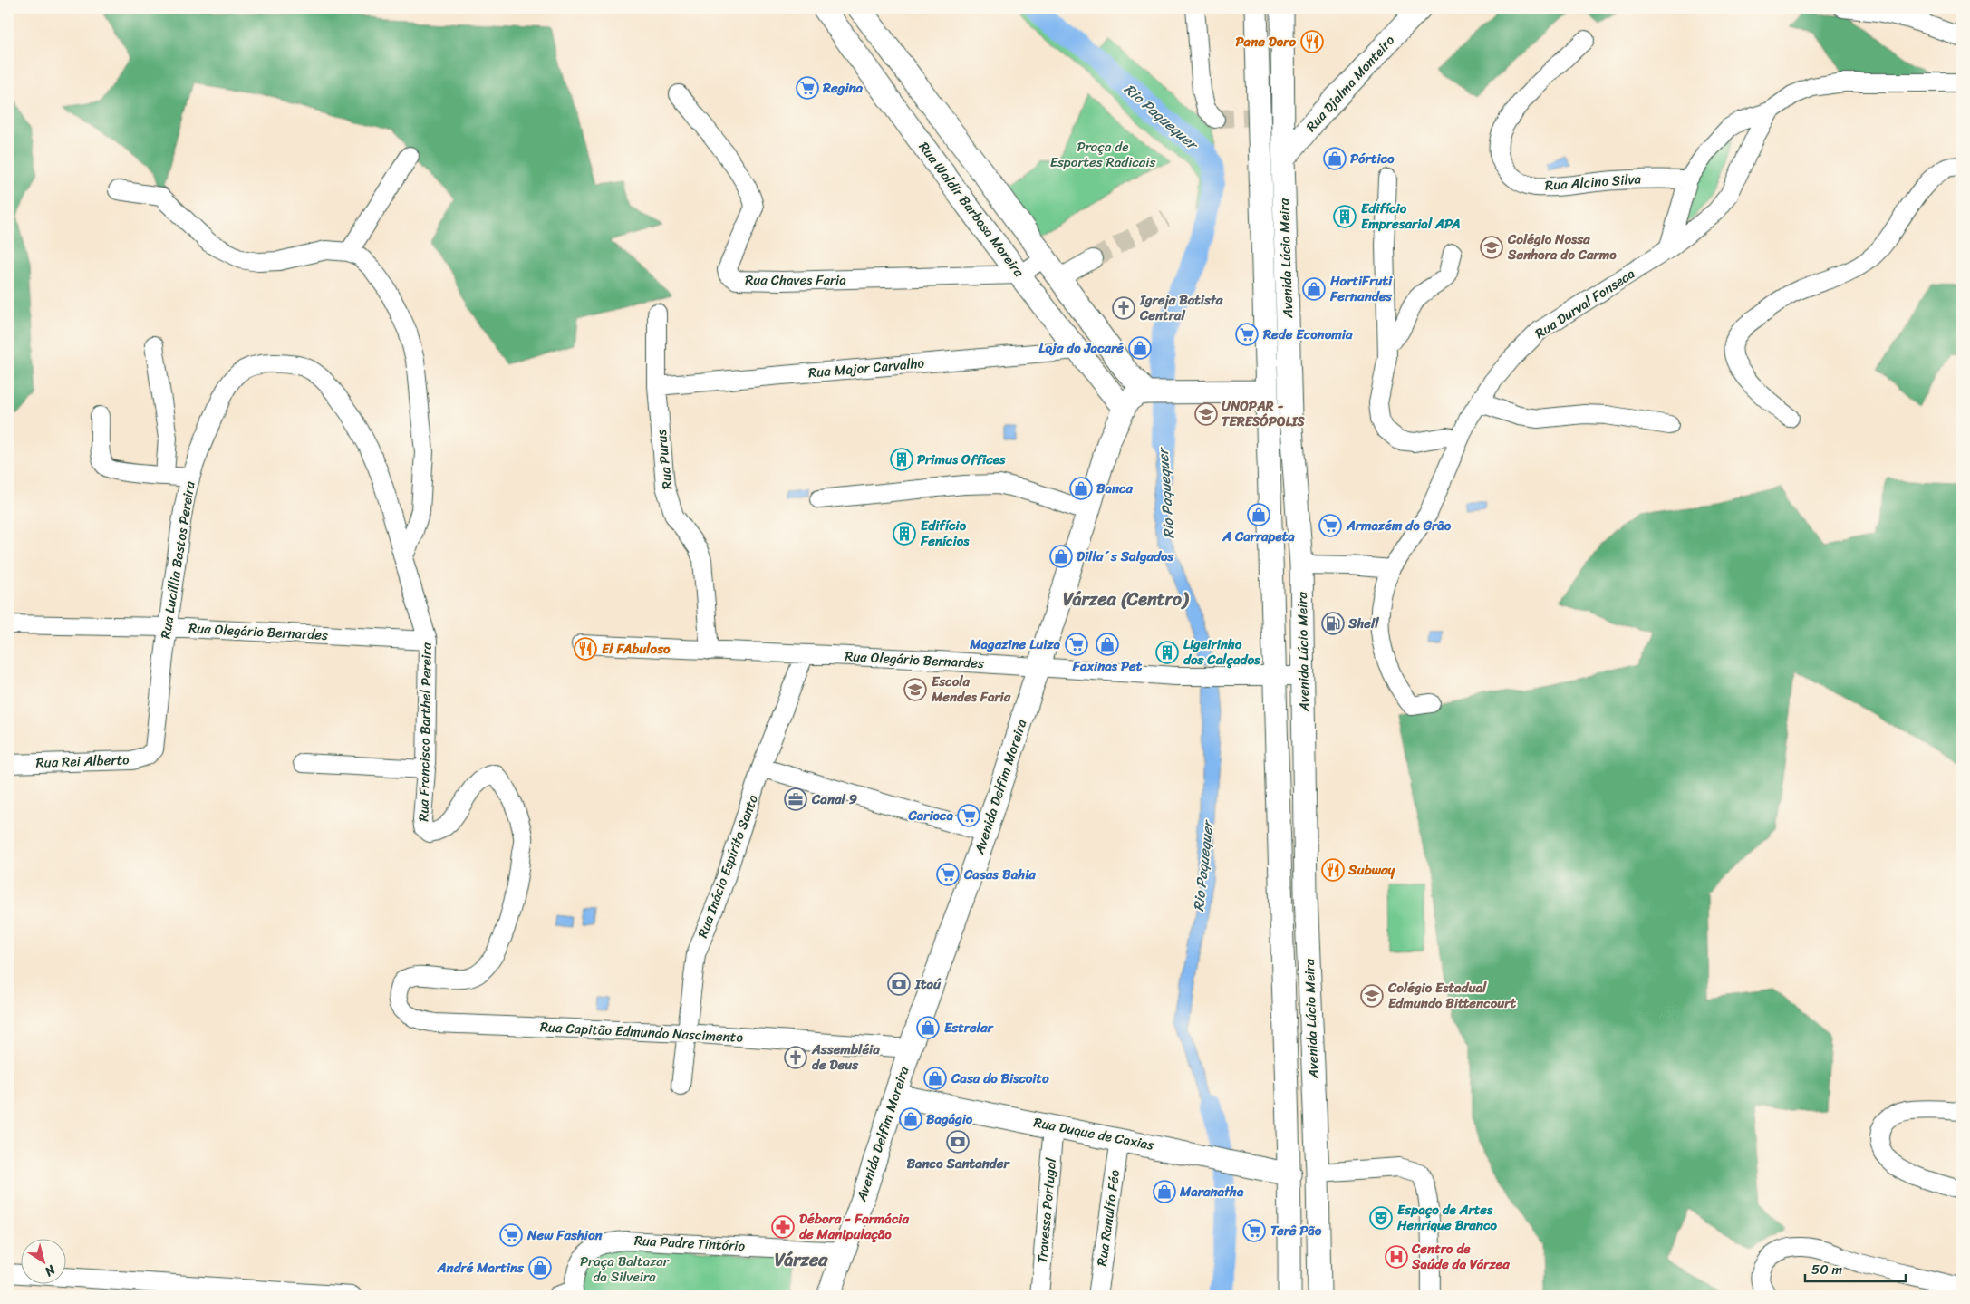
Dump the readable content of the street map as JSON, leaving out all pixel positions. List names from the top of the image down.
{
  "streets": {
    "main road": [
      "Rua Djalma Monteiro",
      "Rua Waldir Barbosa Moreira",
      "Avenida Lúcio Meira",
      "Avenida Delfim Moreira",
      "Rua Duque de Caxias"
    ],
    "street": [
      "Rua Alcino Silva",
      "Rua Chaves Faria",
      "Rua Durval Fonseca",
      "Rua Major Carvalho",
      "Rua Purus",
      "Rua Lucíllia Bastos Pereira",
      "Rua Olegário Bernardes",
      "Rua Francisco Barthel Pereira",
      "Rua Rei Alberto",
      "Rua Inácio Espírito Santo",
      "Rua Capitão Edmundo Nascimento",
      "Travessa Portugal",
      "Rua Ranulfo Féo",
      "Rua Padre Tintório"
    ]
  },
  "crossings": [
    ["Rua Djalma Monteiro", "Avenida Lúcio Meira"],
    ["Rua Alcino Silva", "Rua Durval Fonseca"],
    ["Rua Waldir Barbosa Moreira", "Rua Chaves Faria"],
    ["Rua Waldir Barbosa Moreira", "Rua Major Carvalho"],
    ["Rua Waldir Barbosa Moreira", "Avenida Delfim Moreira"],
    ["Avenida Lúcio Meira", "Rua Olegário Bernardes"],
    ["Avenida Lúcio Meira", "Rua Duque de Caxias"],
    ["Rua Major Carvalho", "Rua Purus"],
    ["Rua Purus", "Rua Olegário Bernardes"],
    ["Rua Lucíllia Bastos Pereira", "Rua Olegário Bernardes"],
    ["Rua Lucíllia Bastos Pereira", "Rua Francisco Barthel Pereira"],
    ["Rua Lucíllia Bastos Pereira", "Rua Rei Alberto"],
    ["Rua Olegário Bernardes", "Rua Francisco Barthel Pereira"],
    ["Rua Olegário Bernardes", "Avenida Delfim Moreira"],
    ["Rua Olegário Bernardes", "Rua Inácio Espírito Santo"],
    ["Rua Francisco Barthel Pereira", "Rua Capitão Edmundo Nascimento"],
    ["Avenida Delfim Moreira", "Rua Capitão Edmundo Nascimento"],
    ["Avenida Delfim Moreira", "Rua Duque de Caxias"],
    ["Avenida Delfim Moreira", "Rua Padre Tintório"],
    ["Rua Inácio Espírito Santo", "Rua Capitão Edmundo Nascimento"],
    ["Rua Duque de Caxias", "Travessa Portugal"],
    ["Rua Duque de Caxias", "Rua Ranulfo Féo"]
  ],
  "districts": ["Várzea (Centro)", "Várzea"],
  "water": ["Rio Paquequer"],
  "parks": ["Praça de Esportes Radicais", "Praça Baltazar da Silveira"],
  "places": {
    "restaurant": ["Pane Doro", "El FAbuloso", "Subway"],
    "supermarket": [
      "Regina",
      "Rede Economia",
      "Armazém do Grão",
      "Magazine Luiza",
      "Carioca",
      "Casas Bahia",
      "Terê Pão",
      "New Fashion"
    ],
    "shop": [
      "Pórtico",
      "HortiFruti Fernandes",
      "Loja do Jacaré",
      "Banca",
      "A Carrapeta",
      "Dilla´s Salgados",
      "Faxinas Pet",
      "Estrelar",
      "Casa do Biscoito",
      "Bagágio",
      "Maranatha",
      "André Martins"
    ],
    "building": [
      "Edifício Empresarial APA",
      "Primus Offices",
      "Edifício Fenícios",
      "Ligeirinho dos Calçados"
    ],
    "school or university": [
      "Colégio Nossa Senhora do Carmo",
      "UNOPAR - TERESÓPOLIS",
      "Escola Mendes Faria",
      "Colégio Estadual Edmundo Bittencourt"
    ],
    "church": ["Igreja Batista Central", "Assembléia de Deus"],
    "fuel station": ["Shell"],
    "office": ["Canal 9"],
    "bank": ["Itaú", "Banco Santander"],
    "theatre": ["Espaço de Artes Henrique Branco"],
    "pharmacy": ["Débora - Farmácia de Manipulação"],
    "hospital": ["Centro de Saúde da Várzea"]
  },
  "scale_bar": "50 m",
  "north": "bottom right"
}
